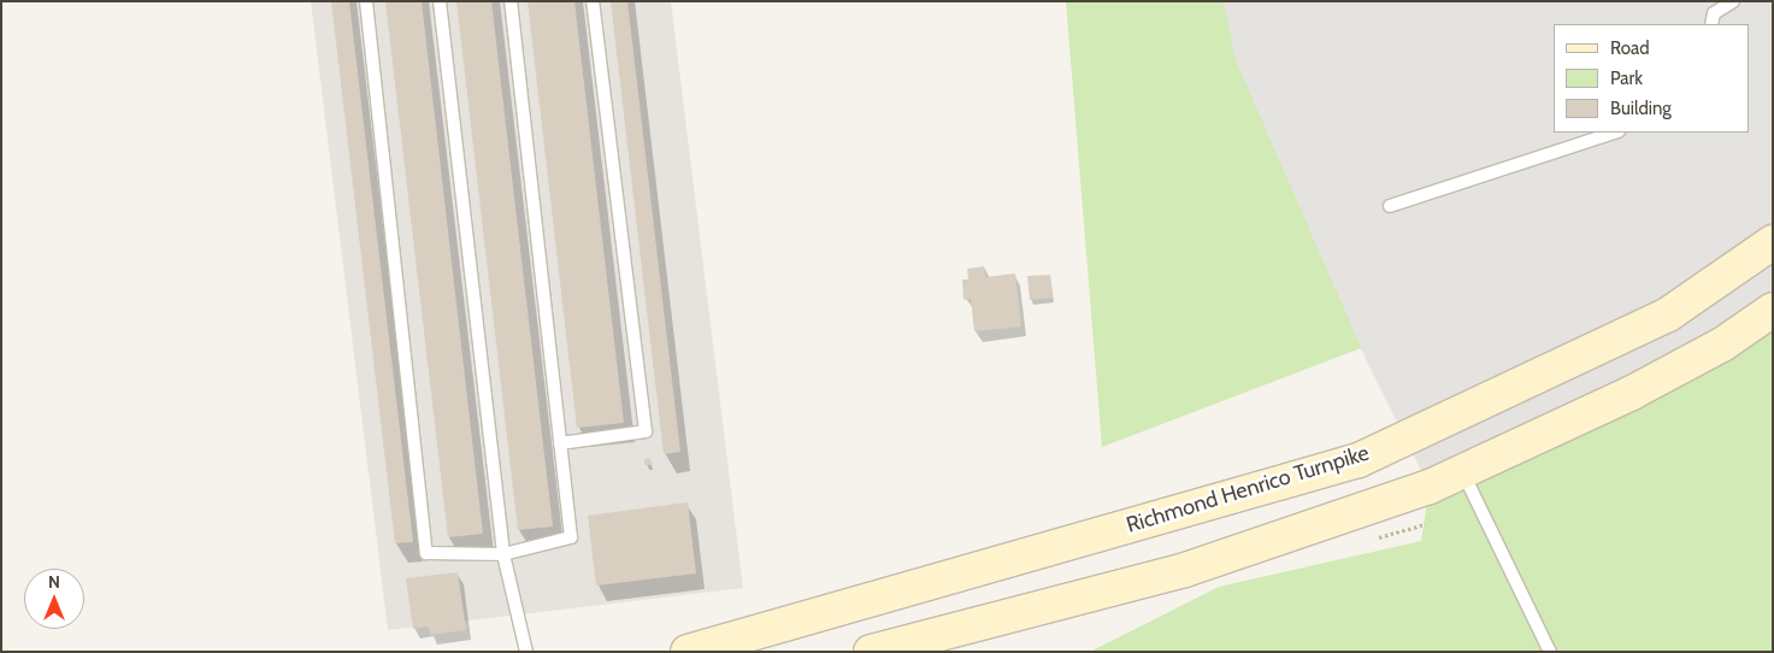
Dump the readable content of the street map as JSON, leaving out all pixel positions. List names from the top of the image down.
{
  "streets": {
    "main road": ["Richmond Henrico Turnpike"]
  },
  "legend": ["Road", "Park", "Building"],
  "north": "top"
}
